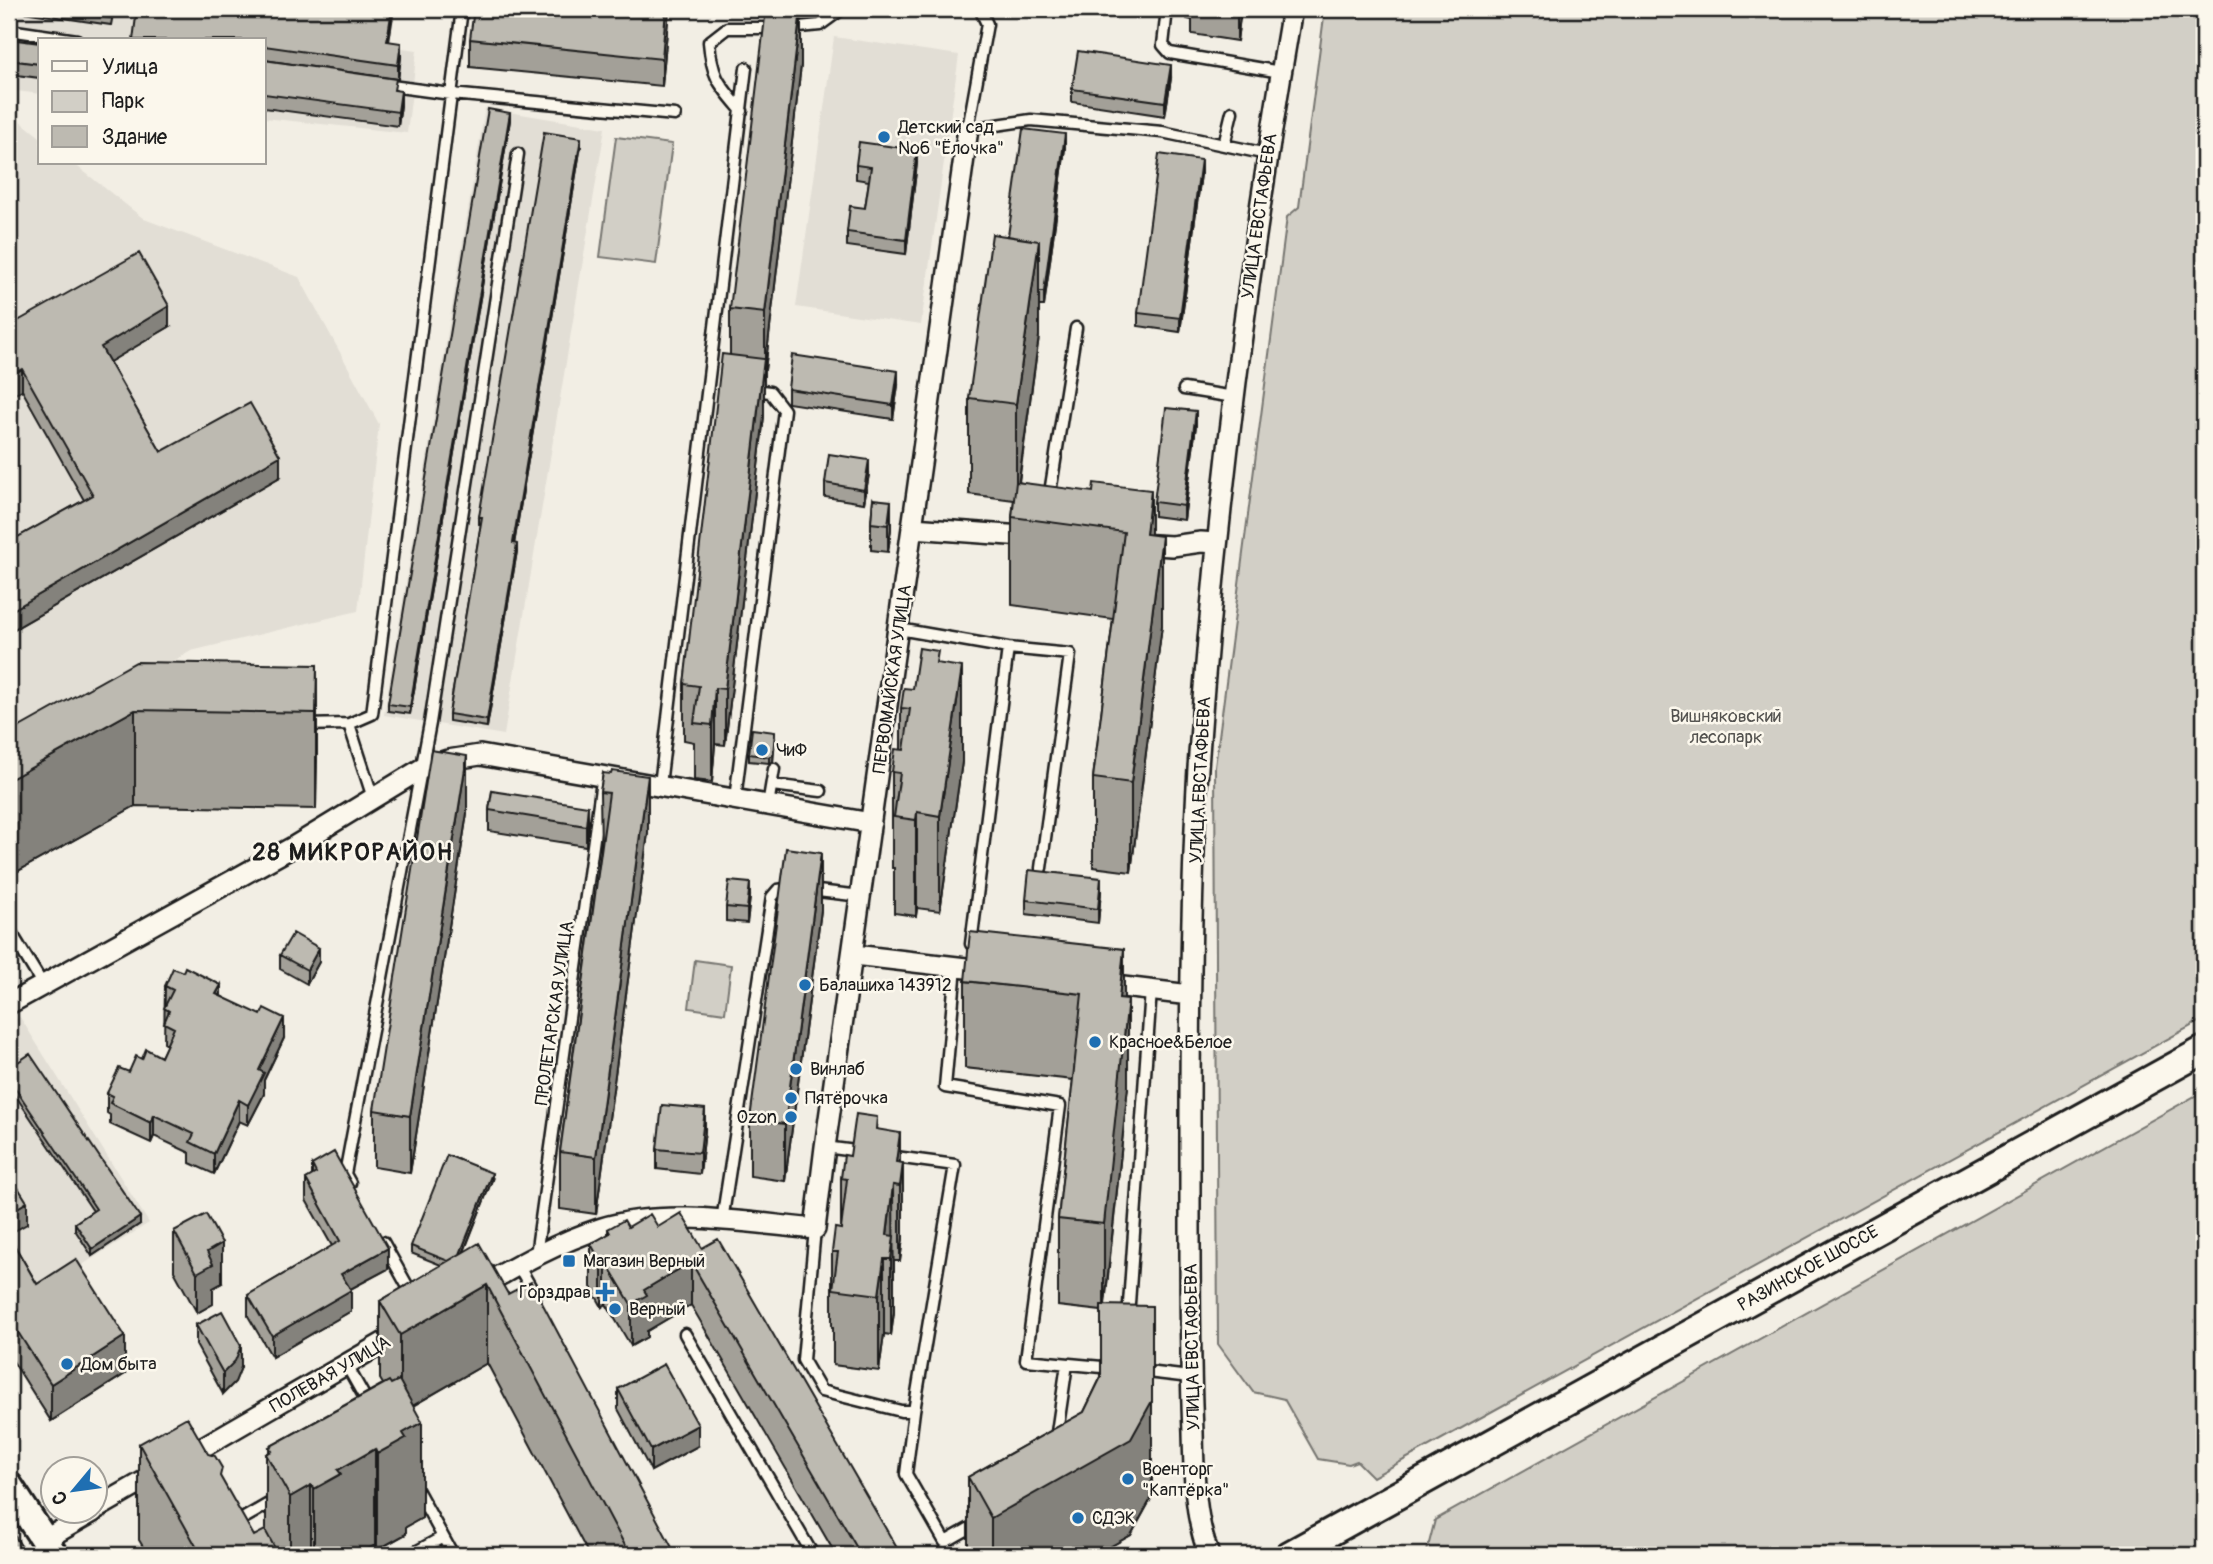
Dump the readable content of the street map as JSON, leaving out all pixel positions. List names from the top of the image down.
{
  "streets": {
    "main road": ["РАЗИНСКОЕ ШОССЕ"],
    "street": ["УЛИЦА ЕВСТАФЬЕВА", "ПЕРВОМАЙСКАЯ УЛИЦА", "ПОЛЕВАЯ УЛИЦА"],
    "lane": ["ПРОЛЕТАРСКАЯ УЛИЦА"]
  },
  "districts": ["28 МИКРОРАЙОН"],
  "parks": ["Вишняковский лесопарк"],
  "places": {
    "other": [
      "Детский сад №6 \"Ёлочка\"",
      "ЧиФ",
      "Балашиха 143912",
      "Красное&Белое",
      "Винлаб",
      "Пятёрочка",
      "Ozon",
      "Верный",
      "Дом быта",
      "Военторг \"Каптёрка\"",
      "СДЭК"
    ],
    "transit": ["Магазин Верный"],
    "health": ["Горздрав"]
  },
  "legend": ["Улица", "Парк", "Здание"],
  "north": "bottom left"
}
